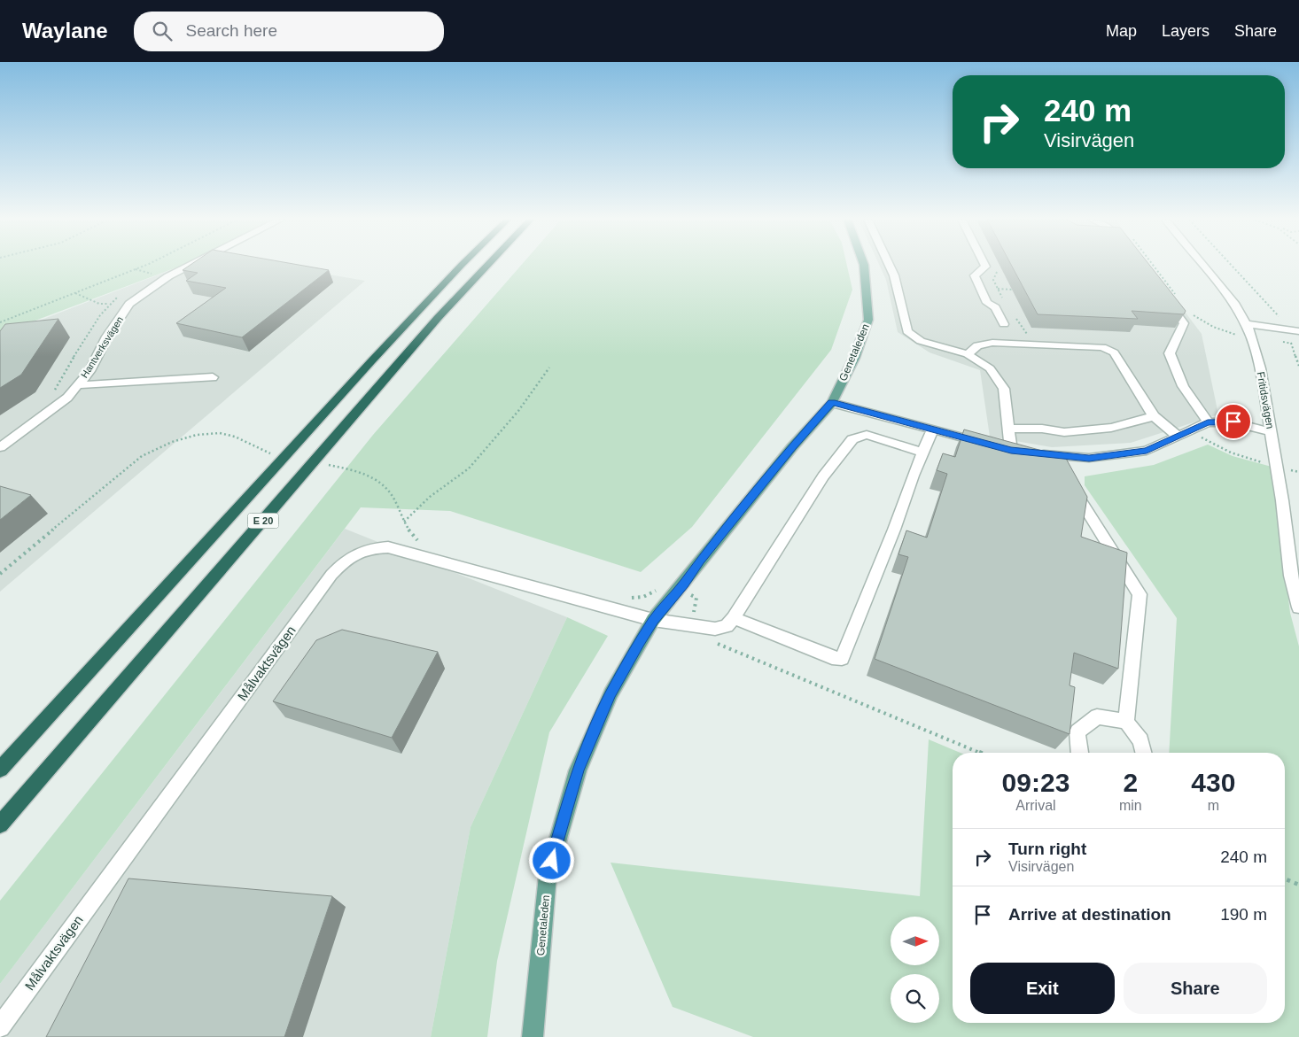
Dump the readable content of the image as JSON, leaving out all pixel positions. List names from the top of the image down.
{
  "streets": {
    "highway": ["E 20"],
    "main road": ["Genetaleden"],
    "street": ["Hantverksvägen", "Fritidsvägen", "Målvaktsvägen"]
  },
  "crossings": [
    ["Genetaleden", "Målvaktsvägen"]
  ],
  "north": "right",
  "page": {
    "header": "Waylane",
    "search": "Search here",
    "nav": ["Map", "Layers", "Share"],
    "turn": ["240 m", "Visirvägen"],
    "eta": [
      "09:23",
      "Arrival",
      "2",
      "min",
      "430",
      "m"
    ],
    "list": [
      {
        "name": "Turn right",
        "note": "Visirvägen",
        "value": "240 m"
      },
      {
        "name": "Arrive at destination",
        "value": "190 m"
      }
    ],
    "buttons": ["Exit", "Share"]
  }
}
